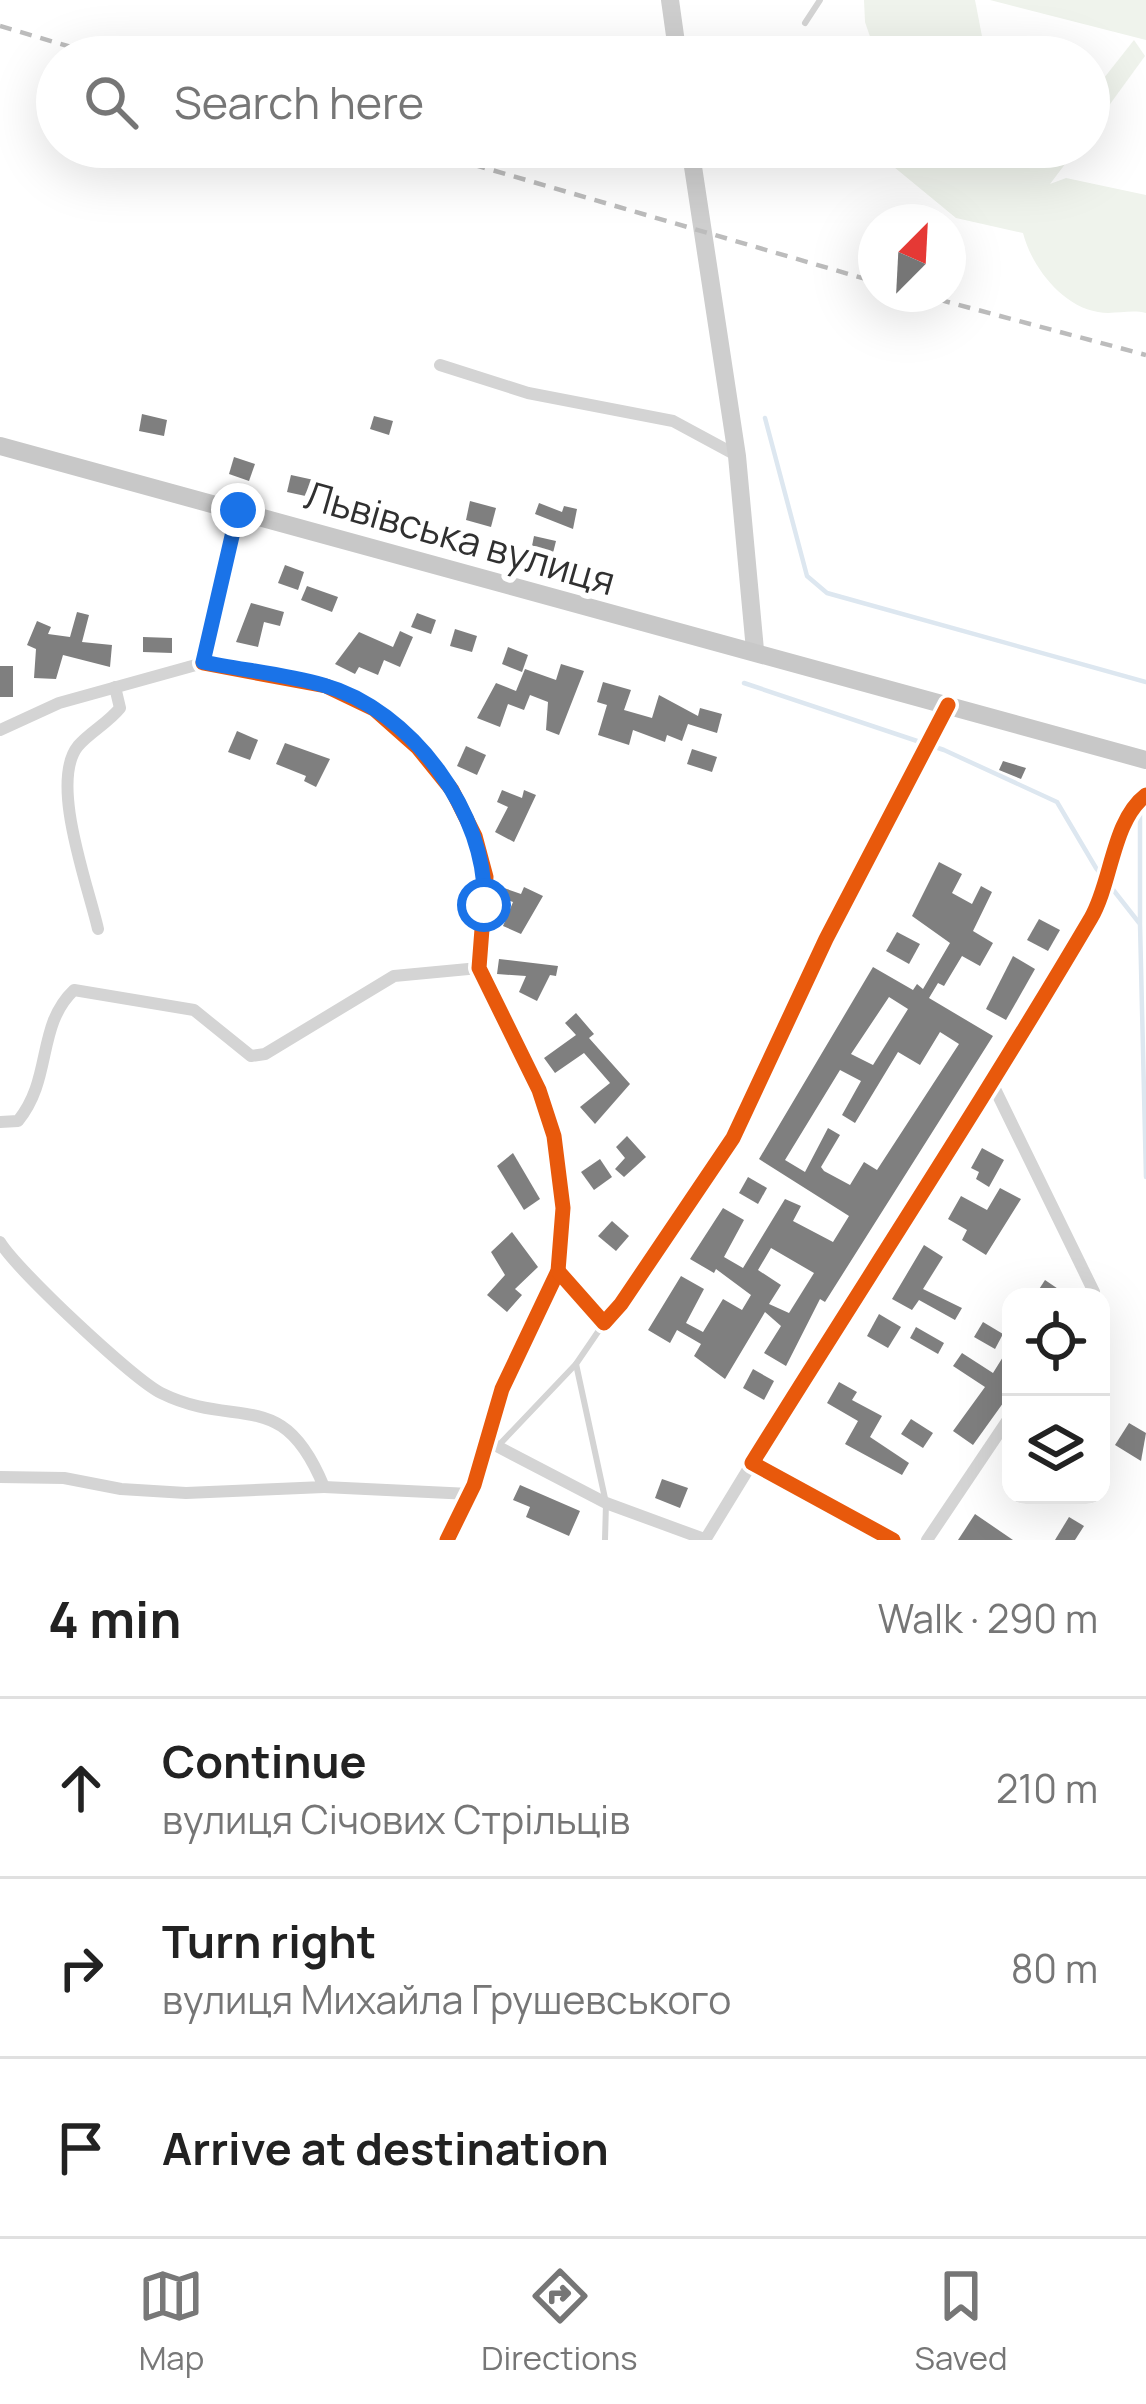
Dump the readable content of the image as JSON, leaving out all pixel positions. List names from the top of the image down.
{
  "streets": {
    "main road": ["Львівська вулиця"]
  },
  "north": "top right",
  "page": {
    "search": "Search here",
    "heading": ["4 min", "Walk · 290 m"],
    "list": [
      ["Continue", "вулиця Січових Стрільців", "210 m"],
      ["Turn right", "вулиця Михайла Грушевського", "80 m"],
      "Arrive at destination"
    ],
    "nav": ["Map", "Directions", "Saved"]
  }
}
